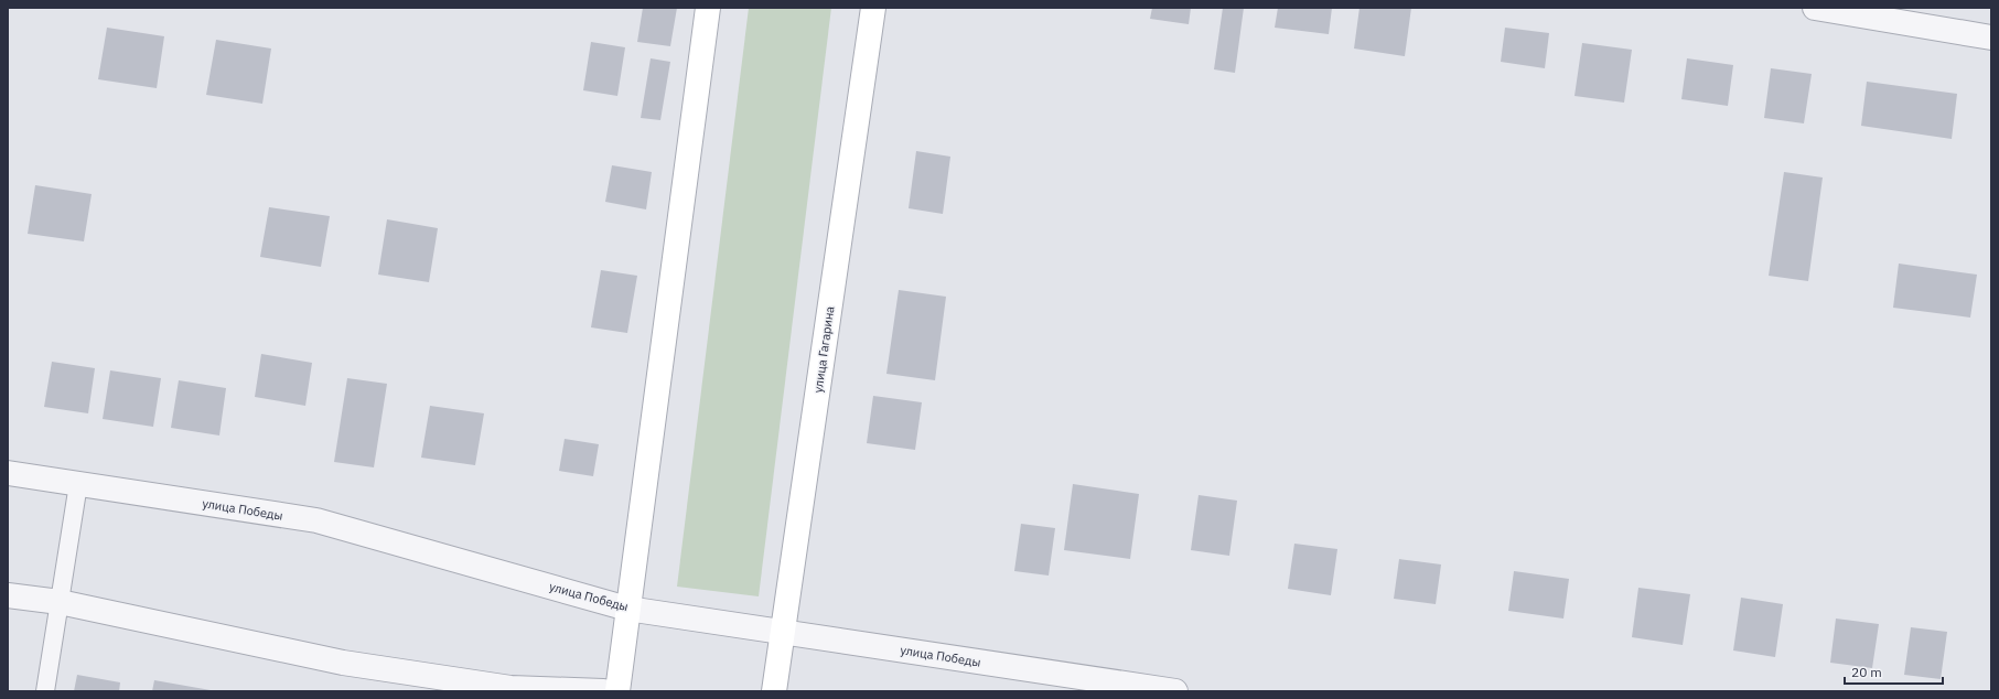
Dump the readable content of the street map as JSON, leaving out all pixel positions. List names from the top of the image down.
{
  "streets": {
    "street": ["улица Гагарина", "улица Победы"]
  },
  "crossings": [
    ["улица Гагарина", "улица Победы"]
  ],
  "scale_bar": "20 m"
}
